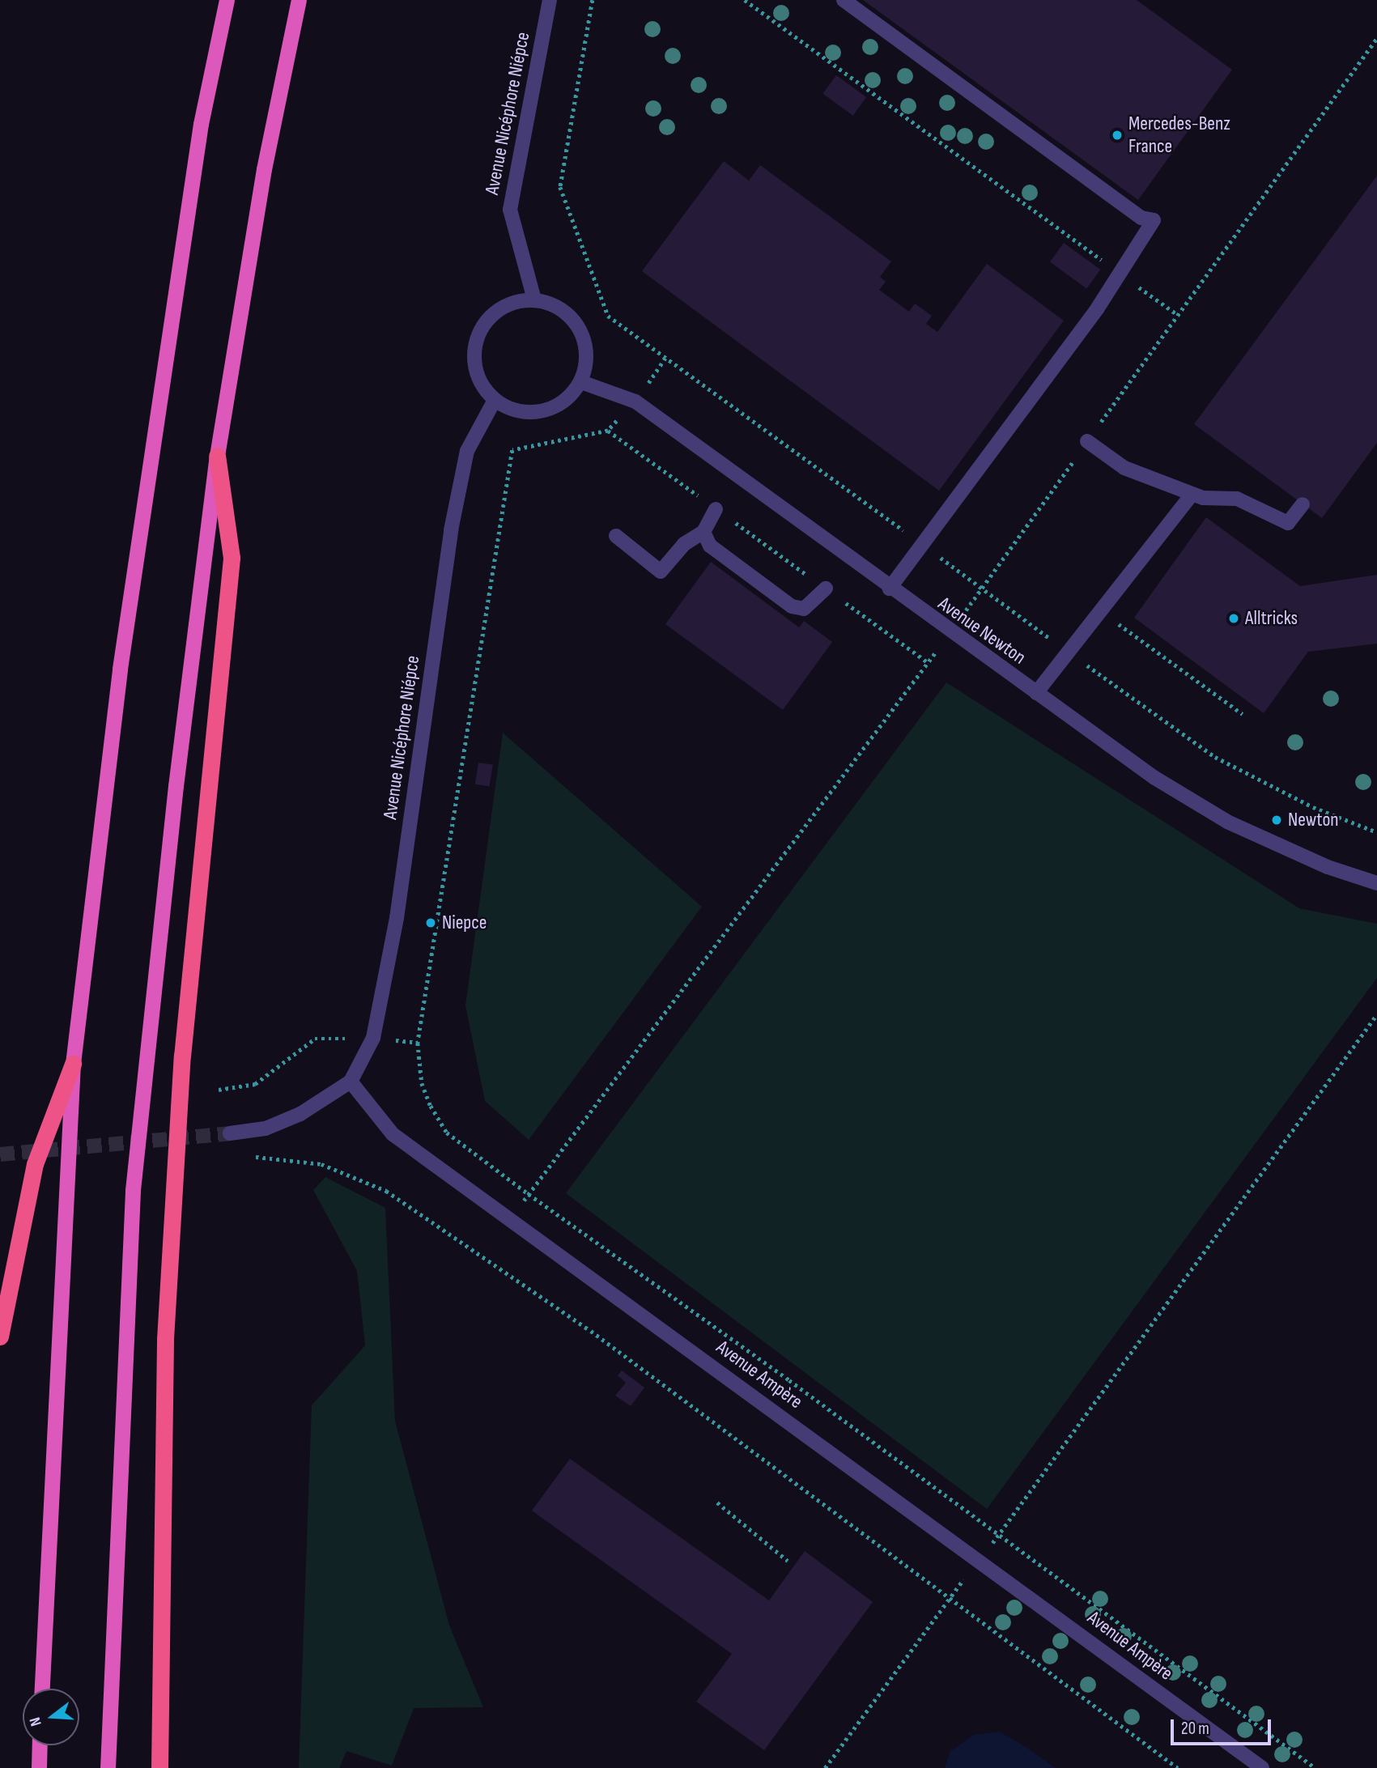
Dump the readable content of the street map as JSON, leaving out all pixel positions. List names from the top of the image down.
{
  "streets": {
    "street": ["Avenue Nicéphore Niépce", "Avenue Newton", "Avenue Ampère"]
  },
  "crossings": [
    ["Avenue Nicéphore Niépce", "Avenue Newton"],
    ["Avenue Nicéphore Niépce", "Avenue Ampère"]
  ],
  "places": [
    "Mercedes-Benz France",
    "Alltricks",
    "Newton",
    "Niepce"
  ],
  "scale_bar": "20 m",
  "north": "left"
}
